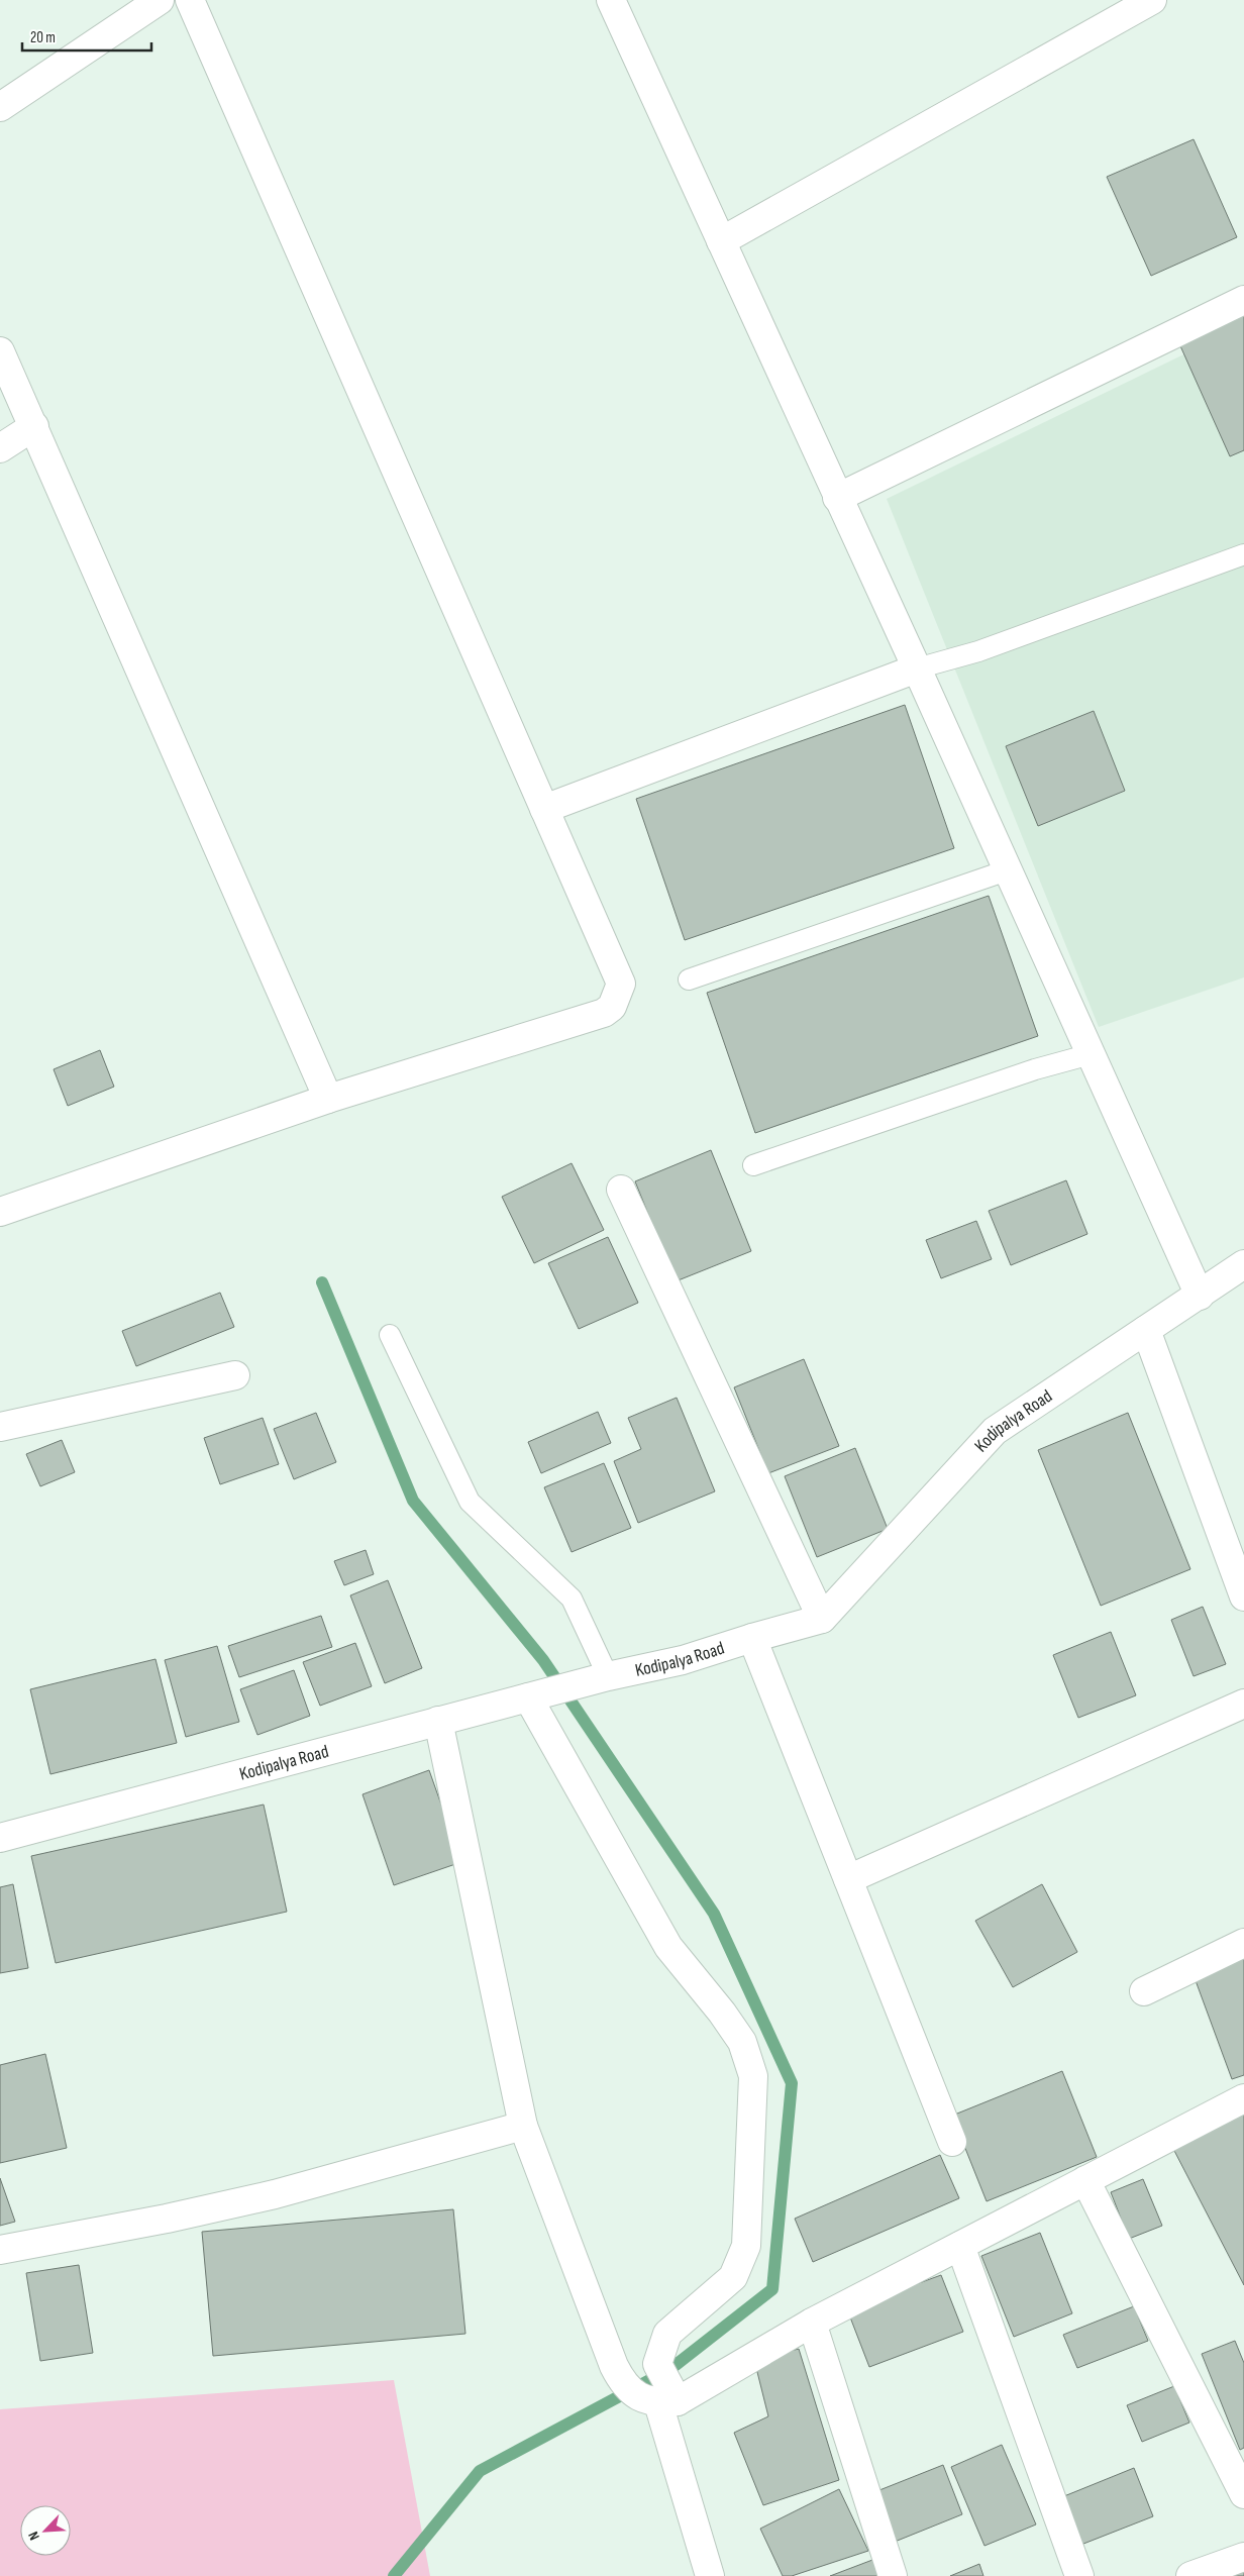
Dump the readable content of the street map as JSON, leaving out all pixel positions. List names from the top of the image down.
{
  "streets": {
    "street": ["Kodipalya Road"]
  },
  "scale_bar": "20 m",
  "north": "bottom left"
}
